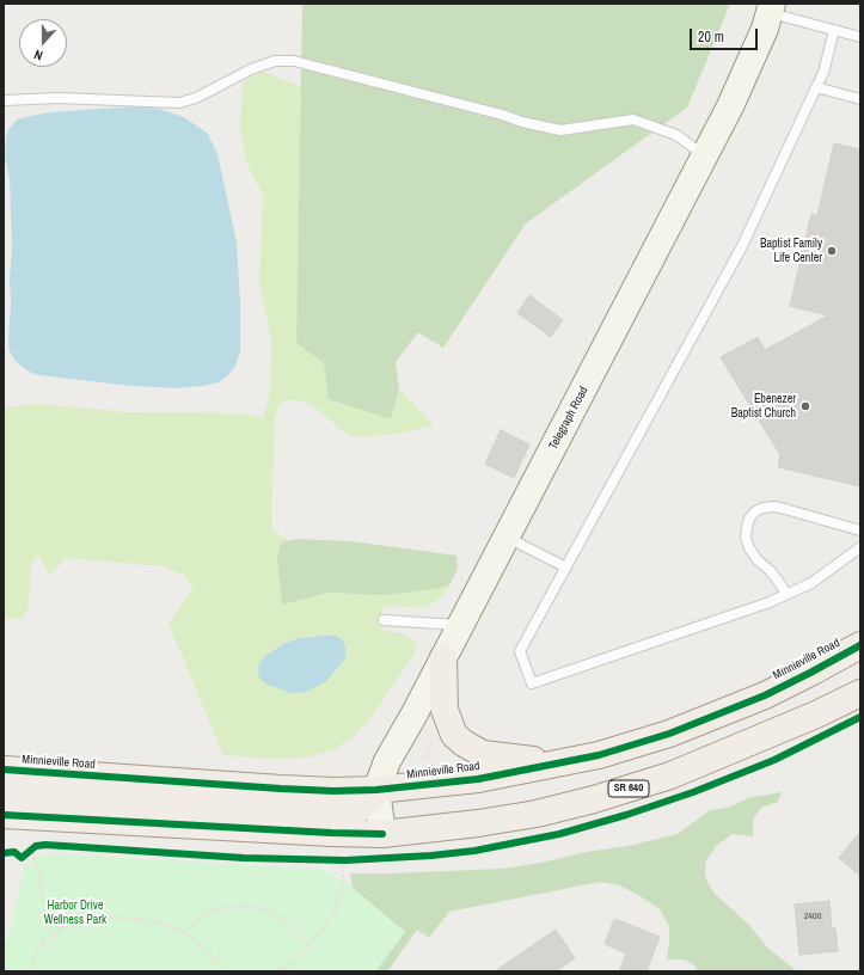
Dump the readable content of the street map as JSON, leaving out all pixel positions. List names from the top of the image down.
{
  "streets": {
    "main road": ["Telegraph Road", "Minnieville Road", "SR 640"]
  },
  "crossings": [
    ["Telegraph Road", "Minnieville Road"],
    ["Telegraph Road", "SR 640"]
  ],
  "parks": ["Harbor Drive Wellness Park"],
  "places": ["Baptist Family Life Center", "Ebenezer Baptist Church"],
  "house_numbers": ["2400"],
  "scale_bar": "20 m",
  "north": "bottom"
}
